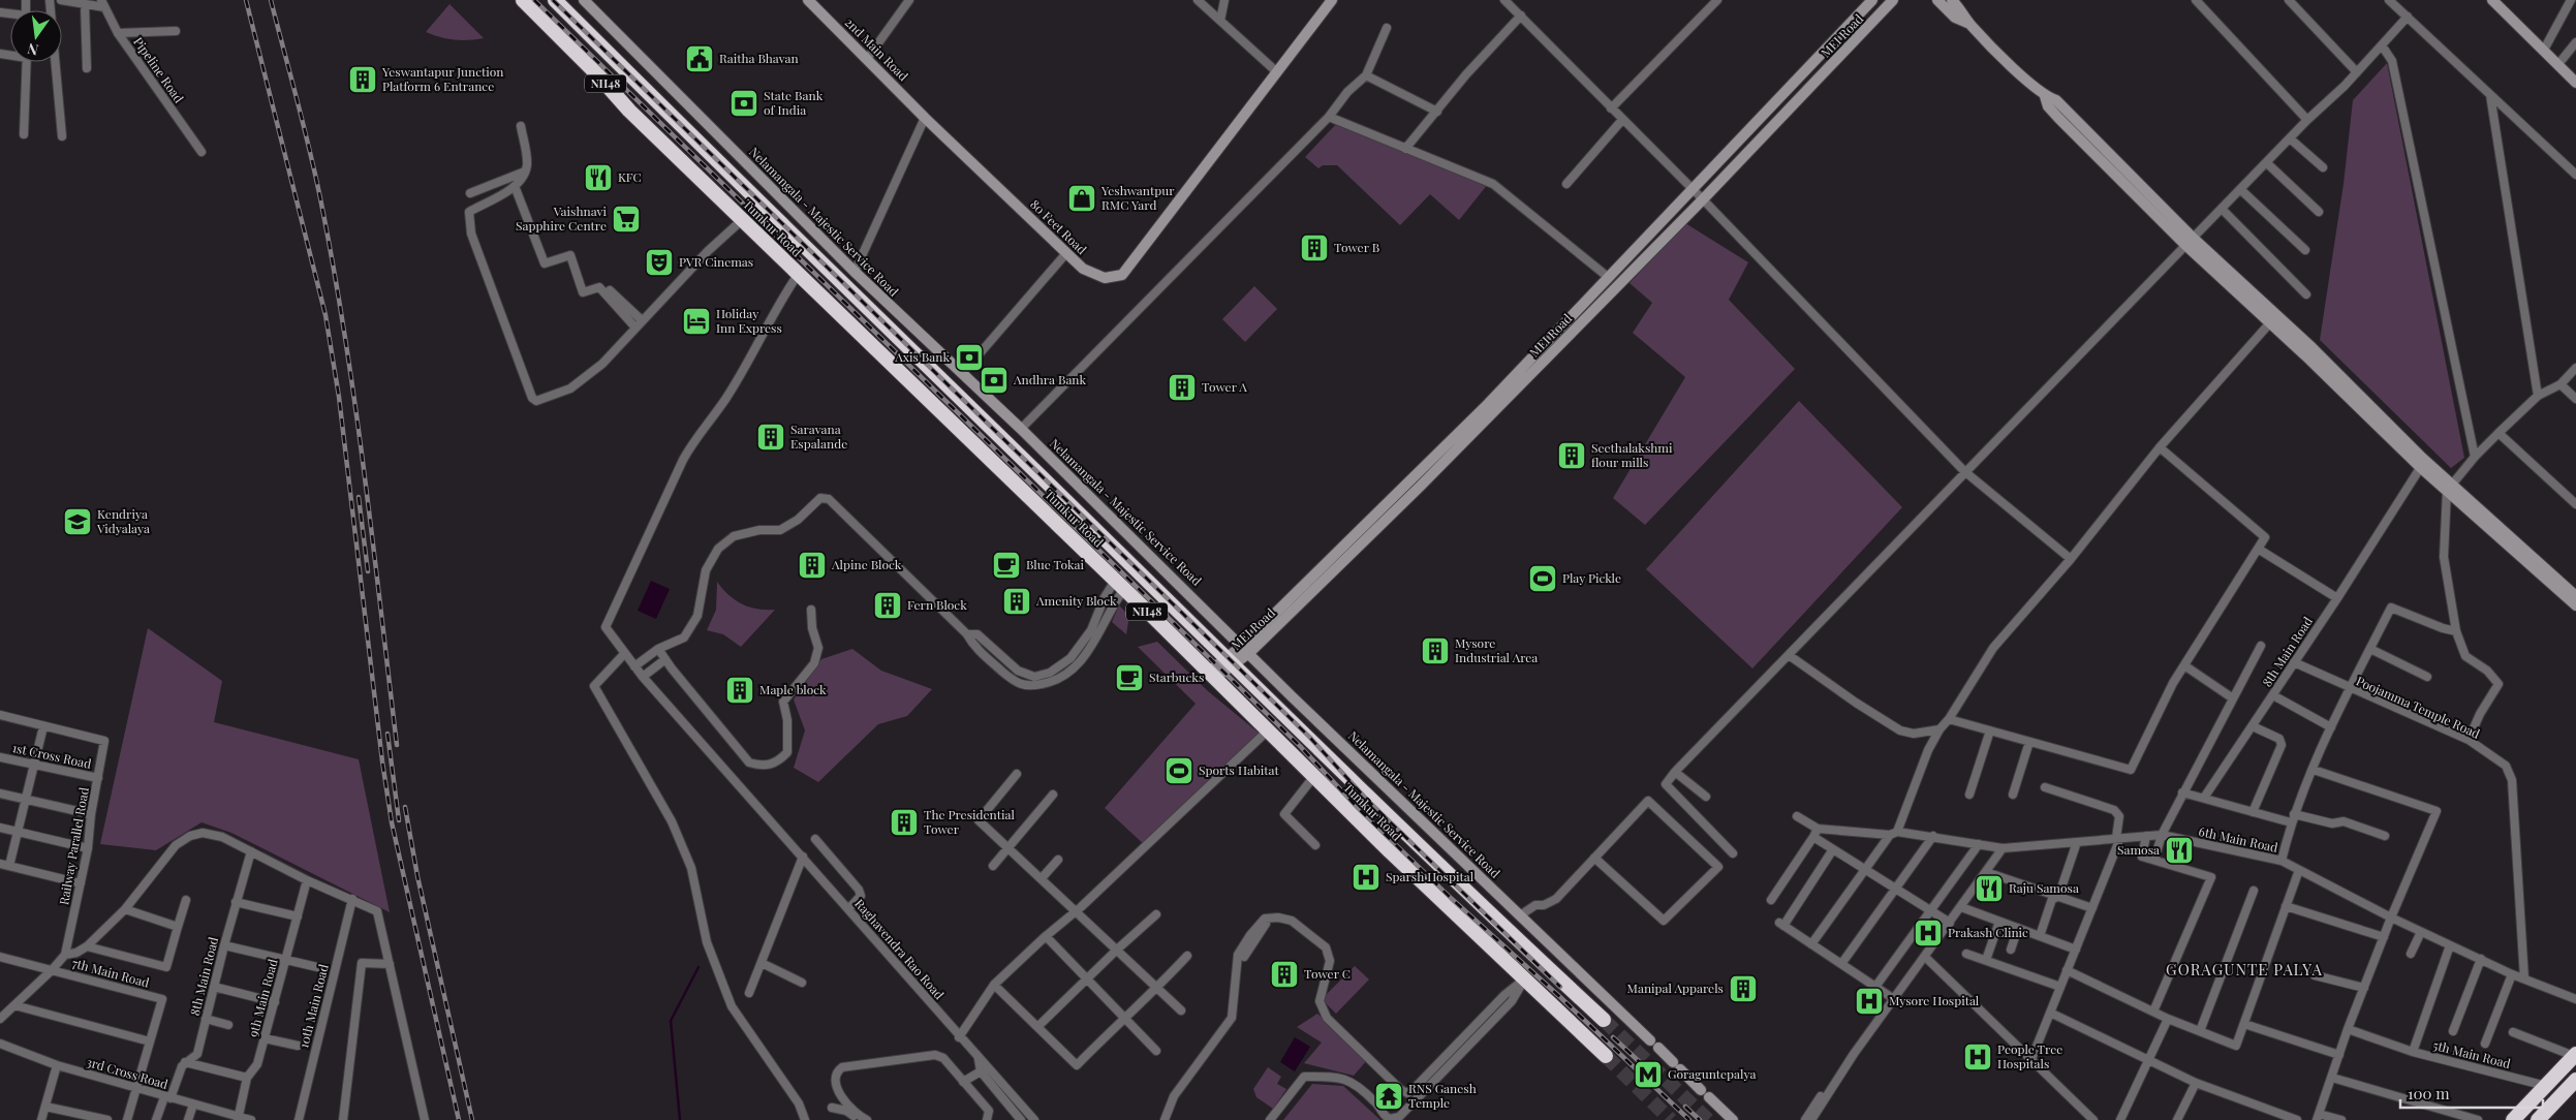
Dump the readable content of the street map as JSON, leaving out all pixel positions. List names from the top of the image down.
{
  "streets": {
    "highway": ["NH48", "Tumkur Road"],
    "street": [
      "MEI Road",
      "2nd Main Road",
      "Pipeline Road",
      "Nelamangala - Majestic Service Road",
      "80 Feet Road",
      "8th Main Road",
      "Poojamma Temple Road",
      "1st Cross Road",
      "6th Main Road",
      "Railway Parallel Road",
      "Raghavendra Rao Road",
      "7th Main Road",
      "9th Main Road",
      "10th Main Road",
      "5th Main Road",
      "3rd Cross Road"
    ]
  },
  "crossings": [
    ["MEI Road", "Nelamangala - Majestic Service Road"],
    ["MEI Road", "Tumkur Road"],
    ["2nd Main Road", "80 Feet Road"],
    ["Tumkur Road", "Raghavendra Rao Road"],
    ["8th Main Road", "3rd Cross Road"],
    ["Poojamma Temple Road", "6th Main Road"],
    ["1st Cross Road", "Railway Parallel Road"],
    ["6th Main Road", "5th Main Road"],
    ["7th Main Road", "3rd Cross Road"],
    ["9th Main Road", "3rd Cross Road"]
  ],
  "districts": ["GORAGUNTE PALYA"],
  "places": {
    "public building": ["Raitha Bhavan"],
    "building": [
      "Yeswantapur Junction Platform 6 Entrance",
      "Tower B",
      "Tower A",
      "Saravana Espalande",
      "Seethalakshmi flour mills",
      "Alpine Block",
      "Amenity Block",
      "Fern Block",
      "Mysore Industrial Area",
      "Maple block",
      "The Presidential Tower",
      "Tower C",
      "Manipal Apparels"
    ],
    "bank": ["State Bank of India", "Axis Bank", "Andhra Bank"],
    "restaurant": ["KFC", "Samosa", "Raju Samosa"],
    "shop": ["Yeshwantpur RMC Yard"],
    "supermarket": ["Vaishnavi Sapphire Centre"],
    "theatre": ["PVR Cinemas"],
    "hotel": ["Holiday Inn Express"],
    "school or university": ["Kendriya Vidyalaya"],
    "cafe": ["Blue Tokai", "Starbucks"],
    "sports": ["Play Pickle", "Sports Habitat"],
    "hospital": [
      "Sparsh Hospital",
      "Prakash Clinic",
      "Mysore Hospital",
      "People Tree Hospitals"
    ],
    "metro station": ["Goraguntepalya"],
    "temple": ["RNS Ganesh Temple"]
  },
  "scale_bar": "100 m",
  "north": "bottom"
}
